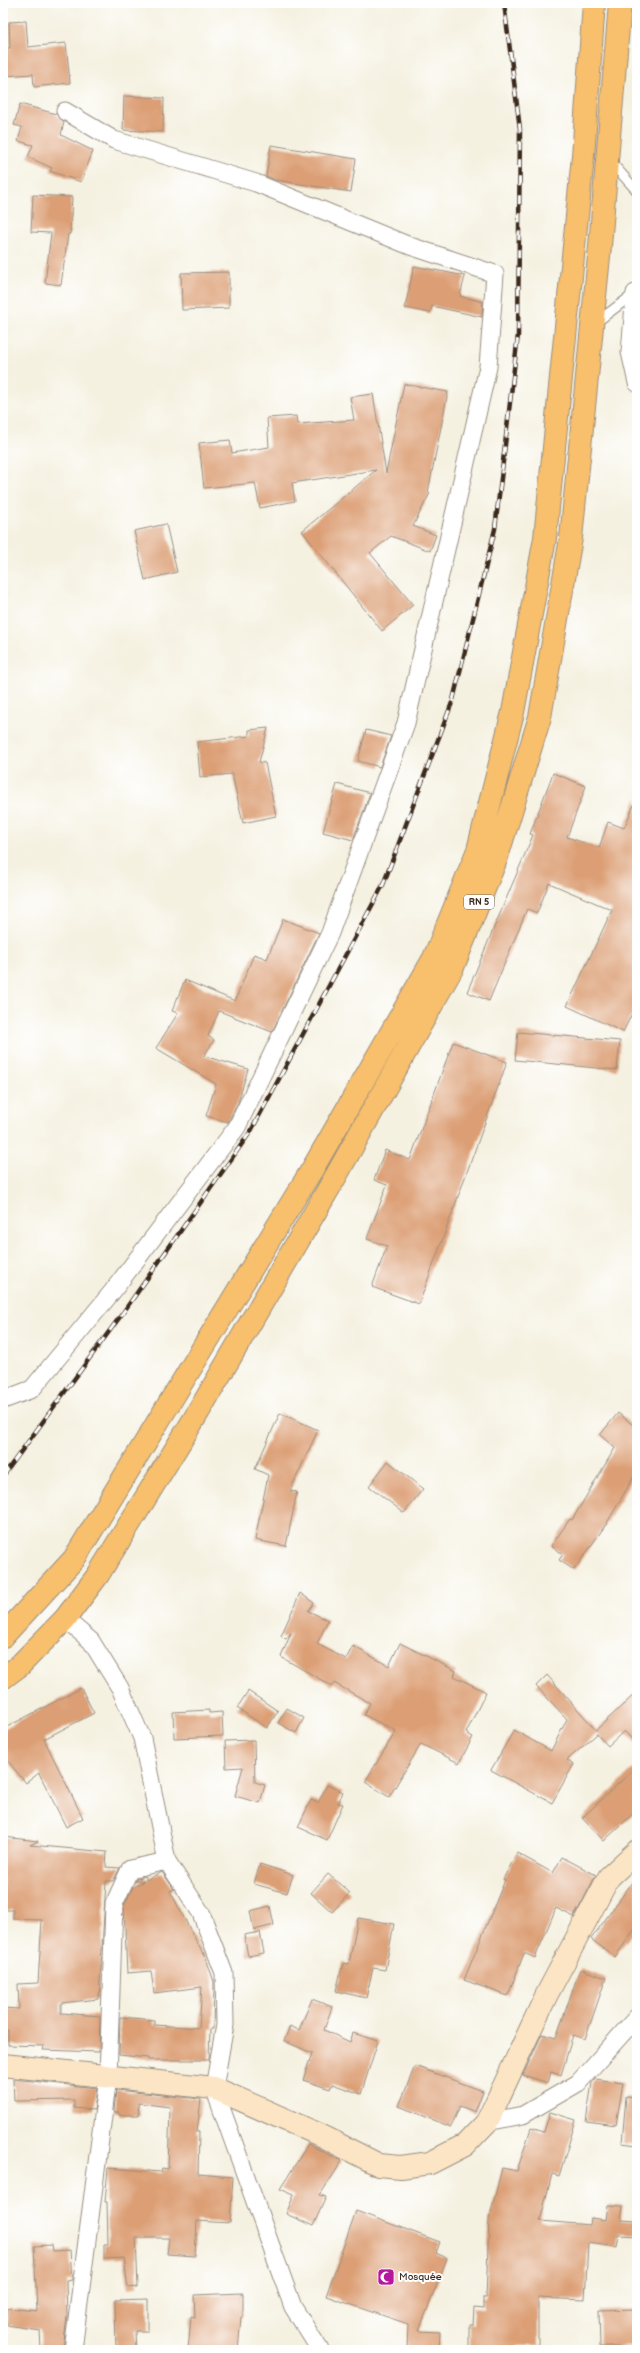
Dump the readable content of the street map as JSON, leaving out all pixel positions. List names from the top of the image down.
{
  "streets": {
    "highway": ["RN 5"]
  },
  "places": {
    "mosque": ["Mosquée"]
  }
}
